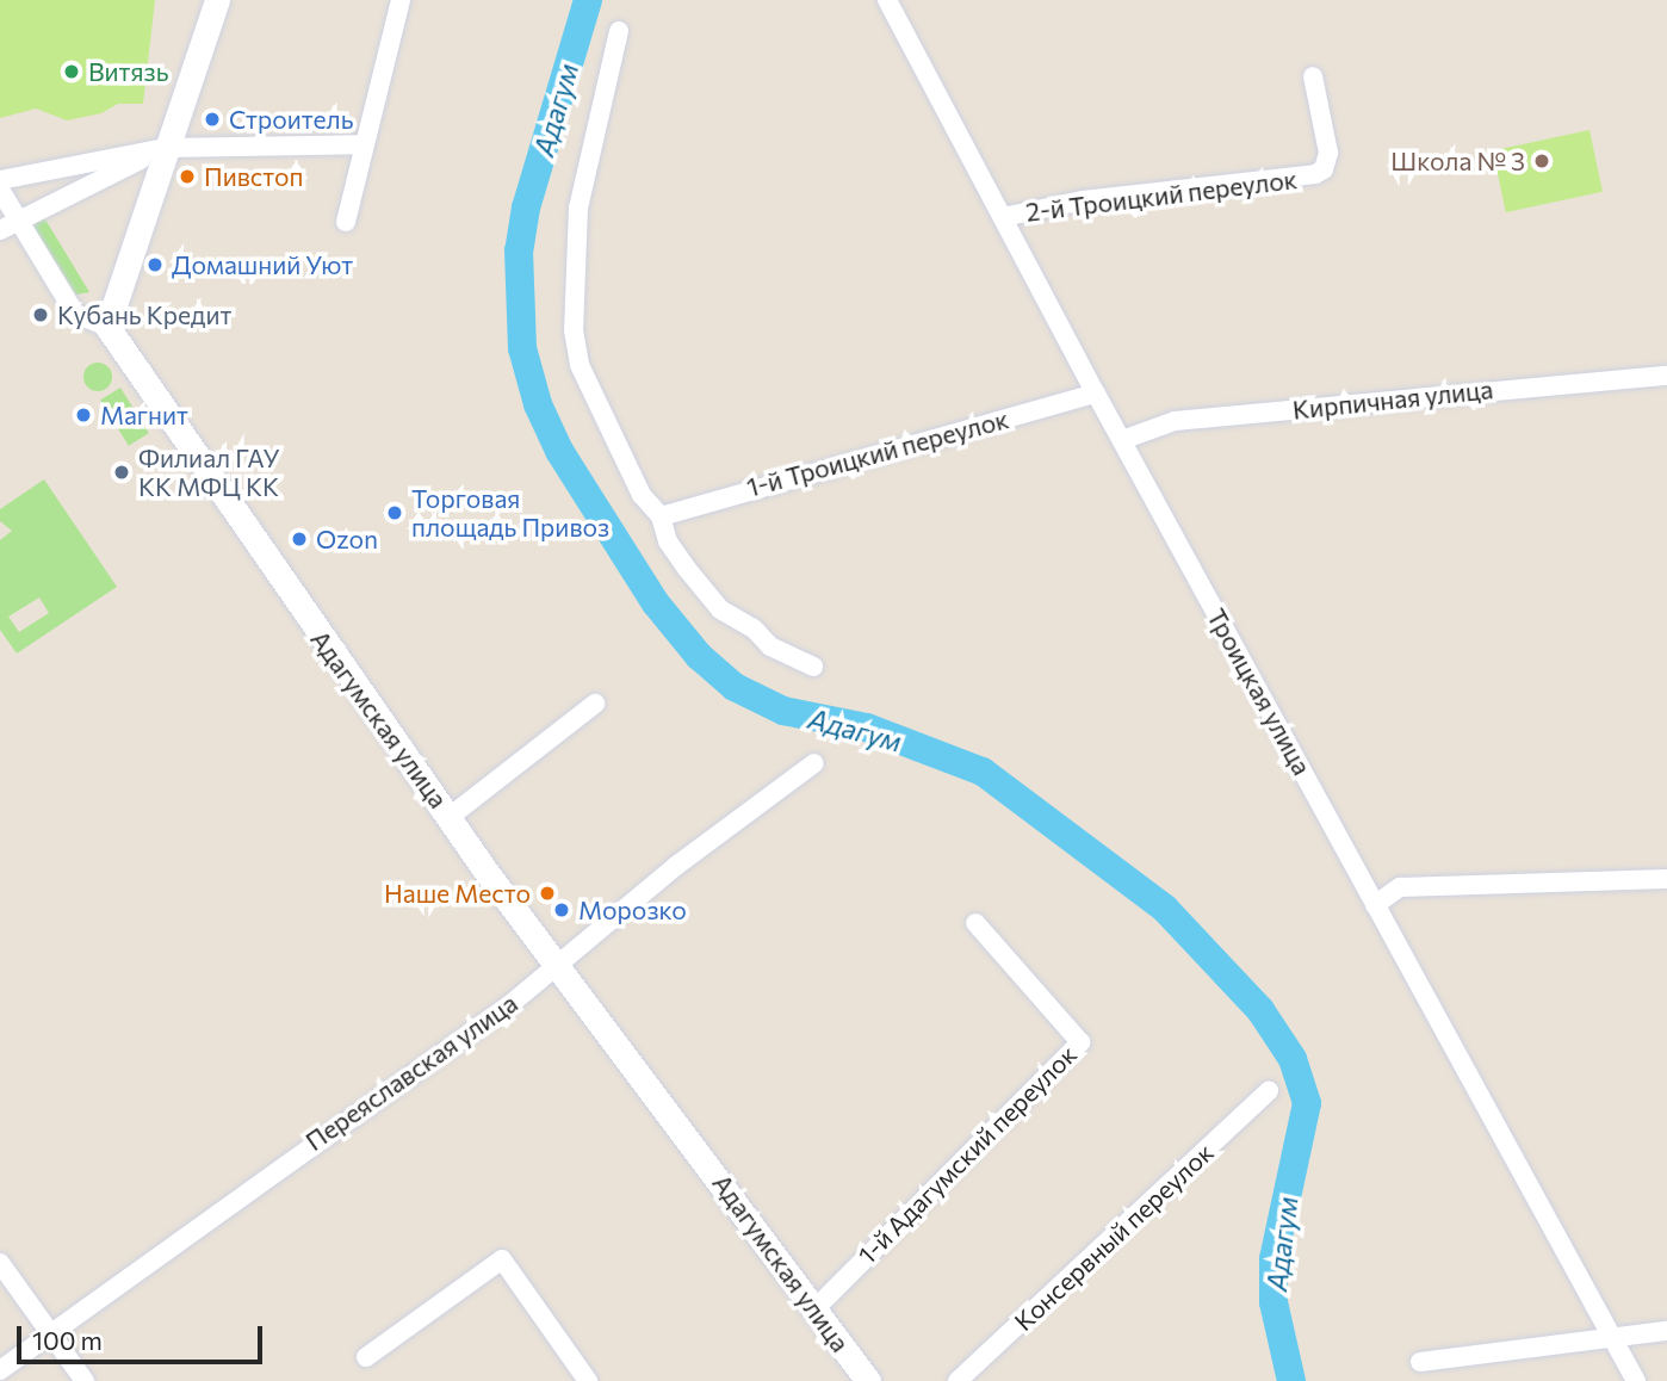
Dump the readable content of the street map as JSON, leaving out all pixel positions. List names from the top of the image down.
{
  "streets": {
    "main road": ["Адагумская улица"],
    "street": [
      "2-й Троицкий переулок",
      "Кирпичная улица",
      "1-й Троицкий переулок",
      "Троицкая улица",
      "Переяславская улица",
      "1-й Адагумский переулок",
      "Консервный переулок"
    ]
  },
  "crossings": [
    ["2-й Троицкий переулок", "Троицкая улица"],
    ["Кирпичная улица", "Троицкая улица"],
    ["1-й Троицкий переулок", "Троицкая улица"],
    ["Адагумская улица", "Переяславская улица"],
    ["Адагумская улица", "1-й Адагумский переулок"]
  ],
  "water": ["Адагум"],
  "places": [
    "Витязь",
    "Строитель",
    "Школа № 3",
    "Пивстоп",
    "Домашний Уют",
    "Кубань Кредит",
    "Магнит",
    "Филиал ГАУ КК МФЦ КК",
    "Торговая площадь Привоз",
    "Ozon",
    "Наше Место",
    "Морозко"
  ],
  "scale_bar": "100 m"
}
